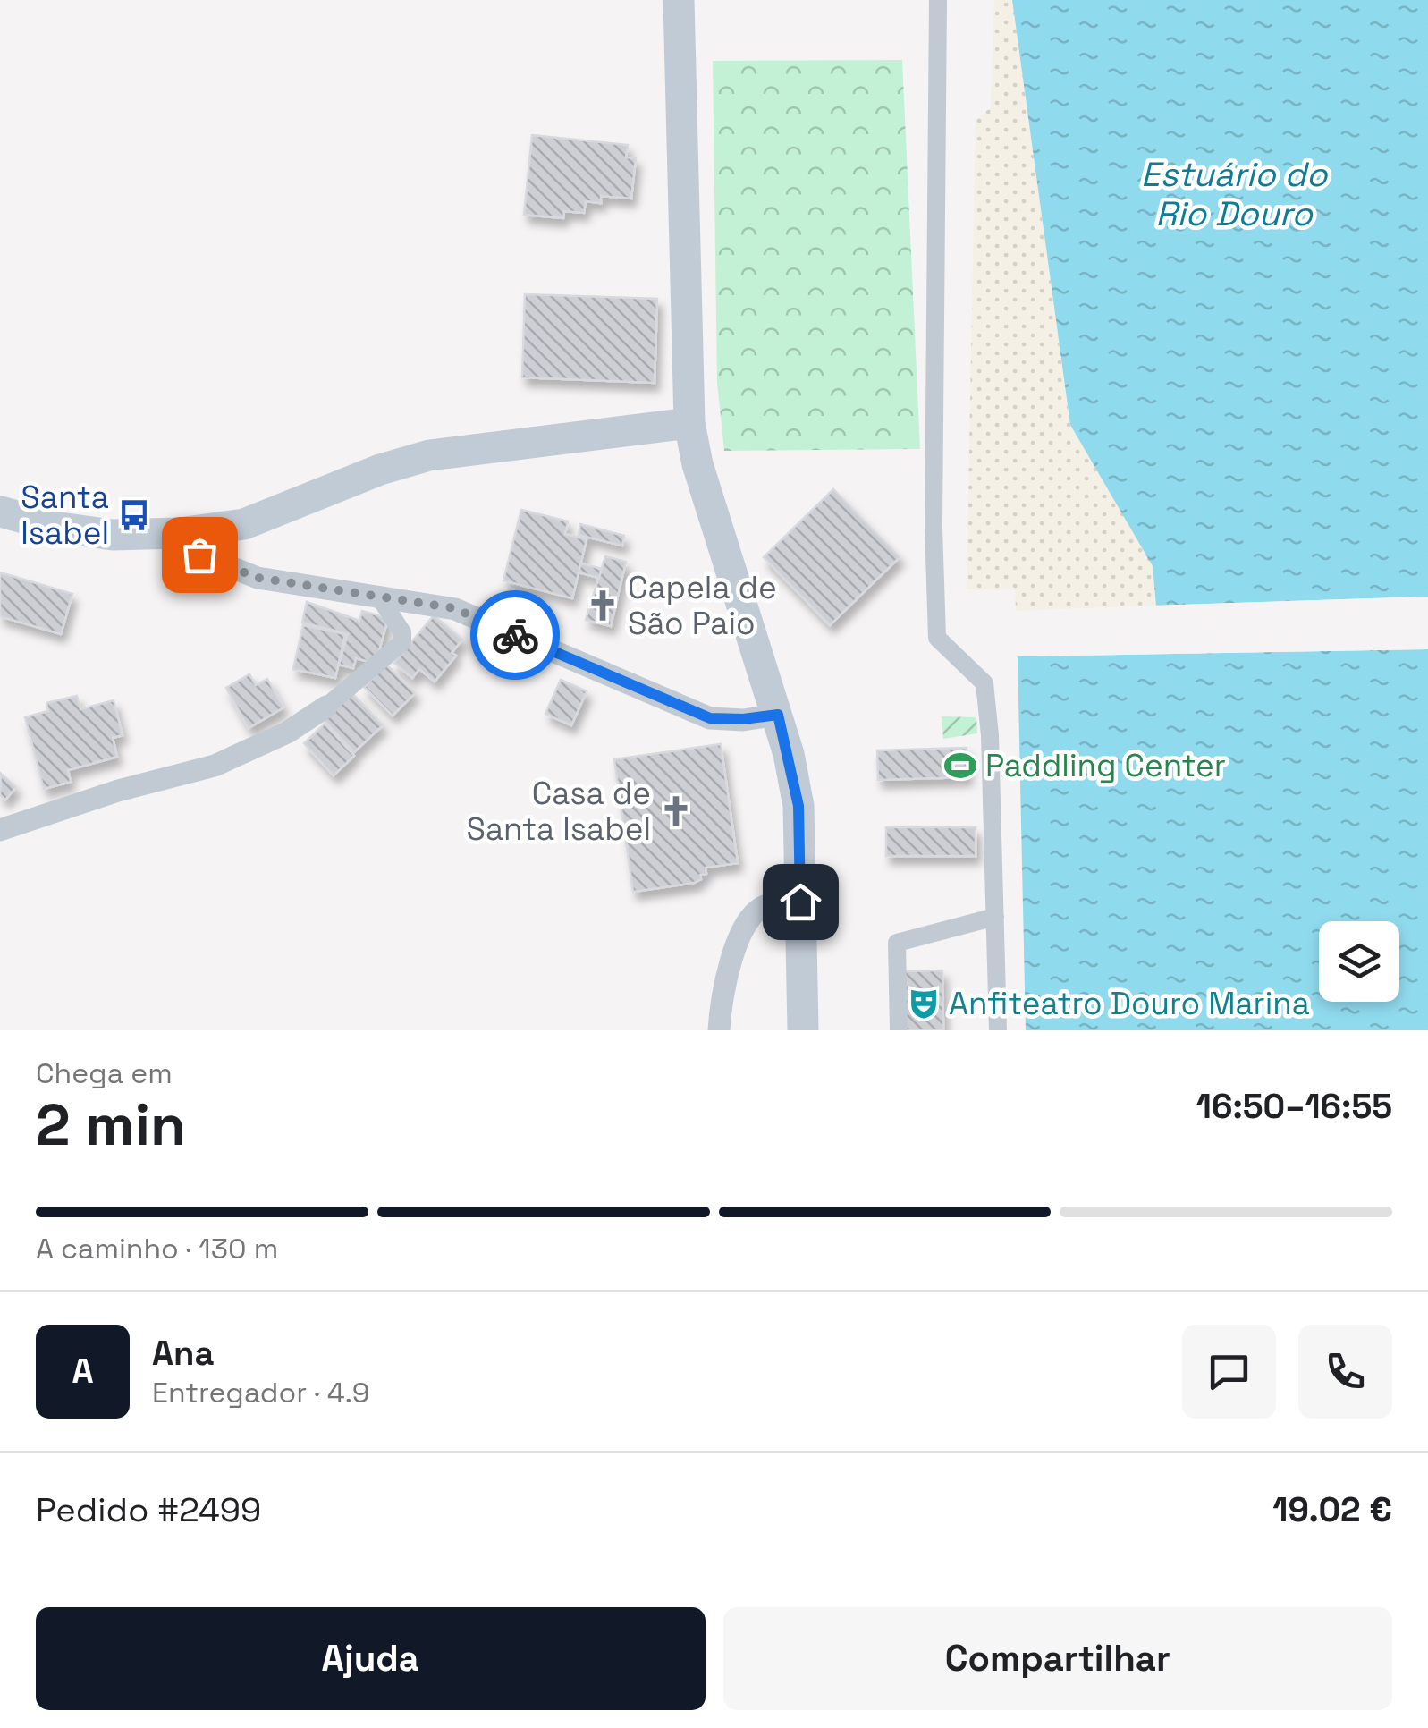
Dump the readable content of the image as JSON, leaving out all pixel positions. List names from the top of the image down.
{
  "water": ["Estuário do Rio Douro"],
  "places": {
    "bus stop": ["Santa Isabel"],
    "church": ["Capela de São Paio", "Casa de Santa Isabel"],
    "sports": ["Paddling Center"],
    "theatre": ["Anfiteatro Douro Marina"]
  },
  "page": {
    "heading": ["2 min", "Chega em", "16:50–16:55"],
    "panel": [
      "Ana",
      "Entregador · 4.9",
      "Pedido #2499",
      "19.02 €"
    ],
    "bar": "A caminho · 130 m",
    "round": "A",
    "buttons": ["Ajuda", "Compartilhar"]
  }
}
